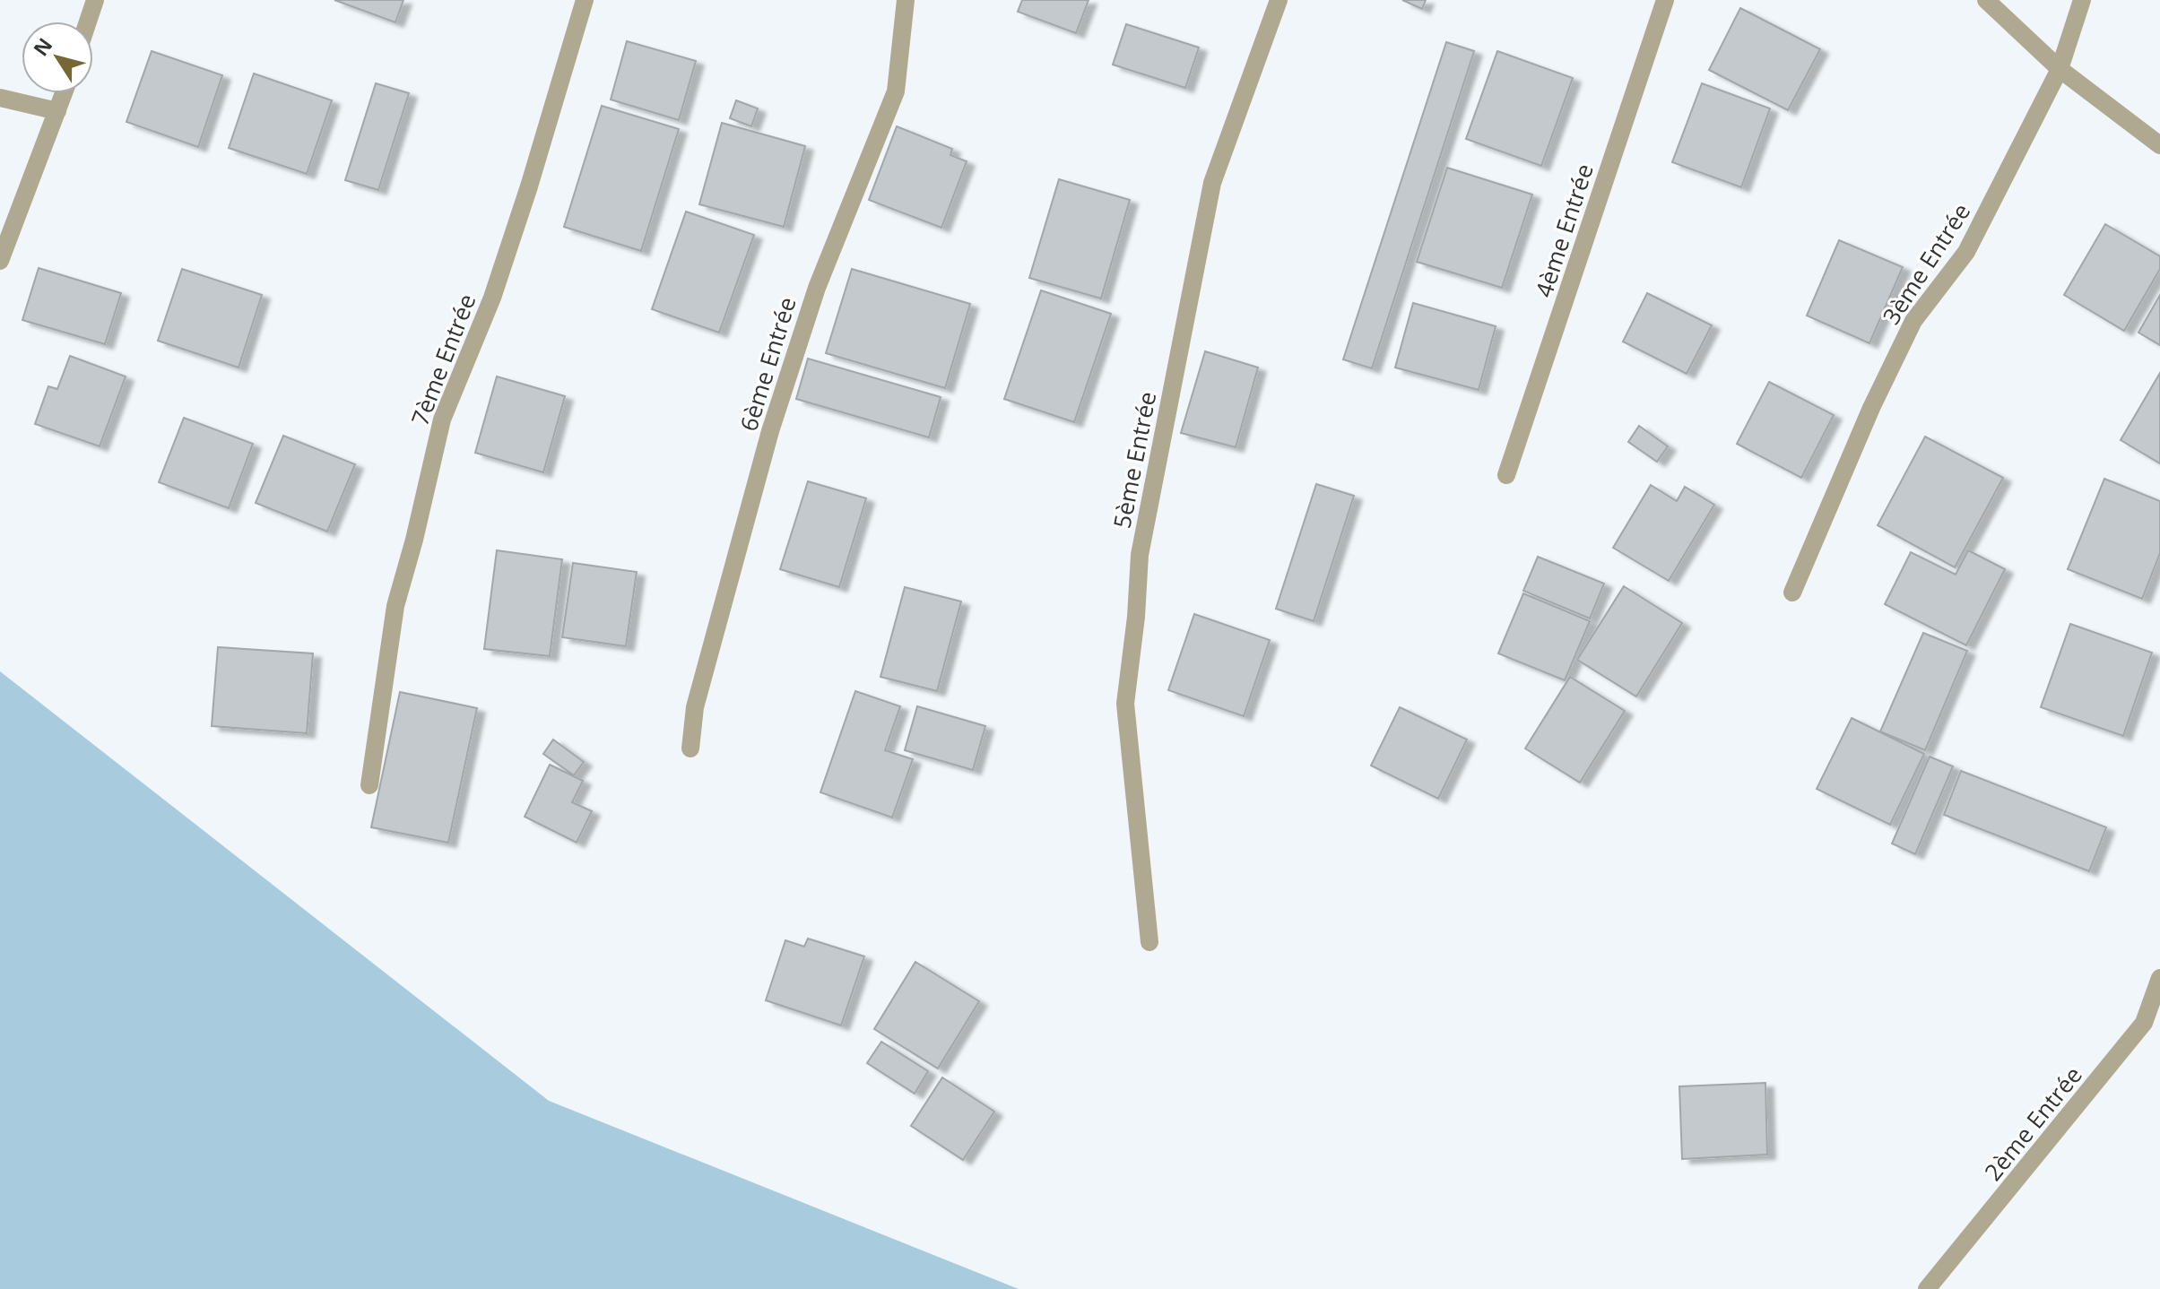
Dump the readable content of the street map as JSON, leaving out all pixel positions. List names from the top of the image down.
{
  "streets": {
    "street": [
      "4ème Entrée",
      "3ème Entrée",
      "7ème Entrée",
      "6ème Entrée",
      "5ème Entrée",
      "2ème Entrée"
    ]
  },
  "north": "top left"
}
